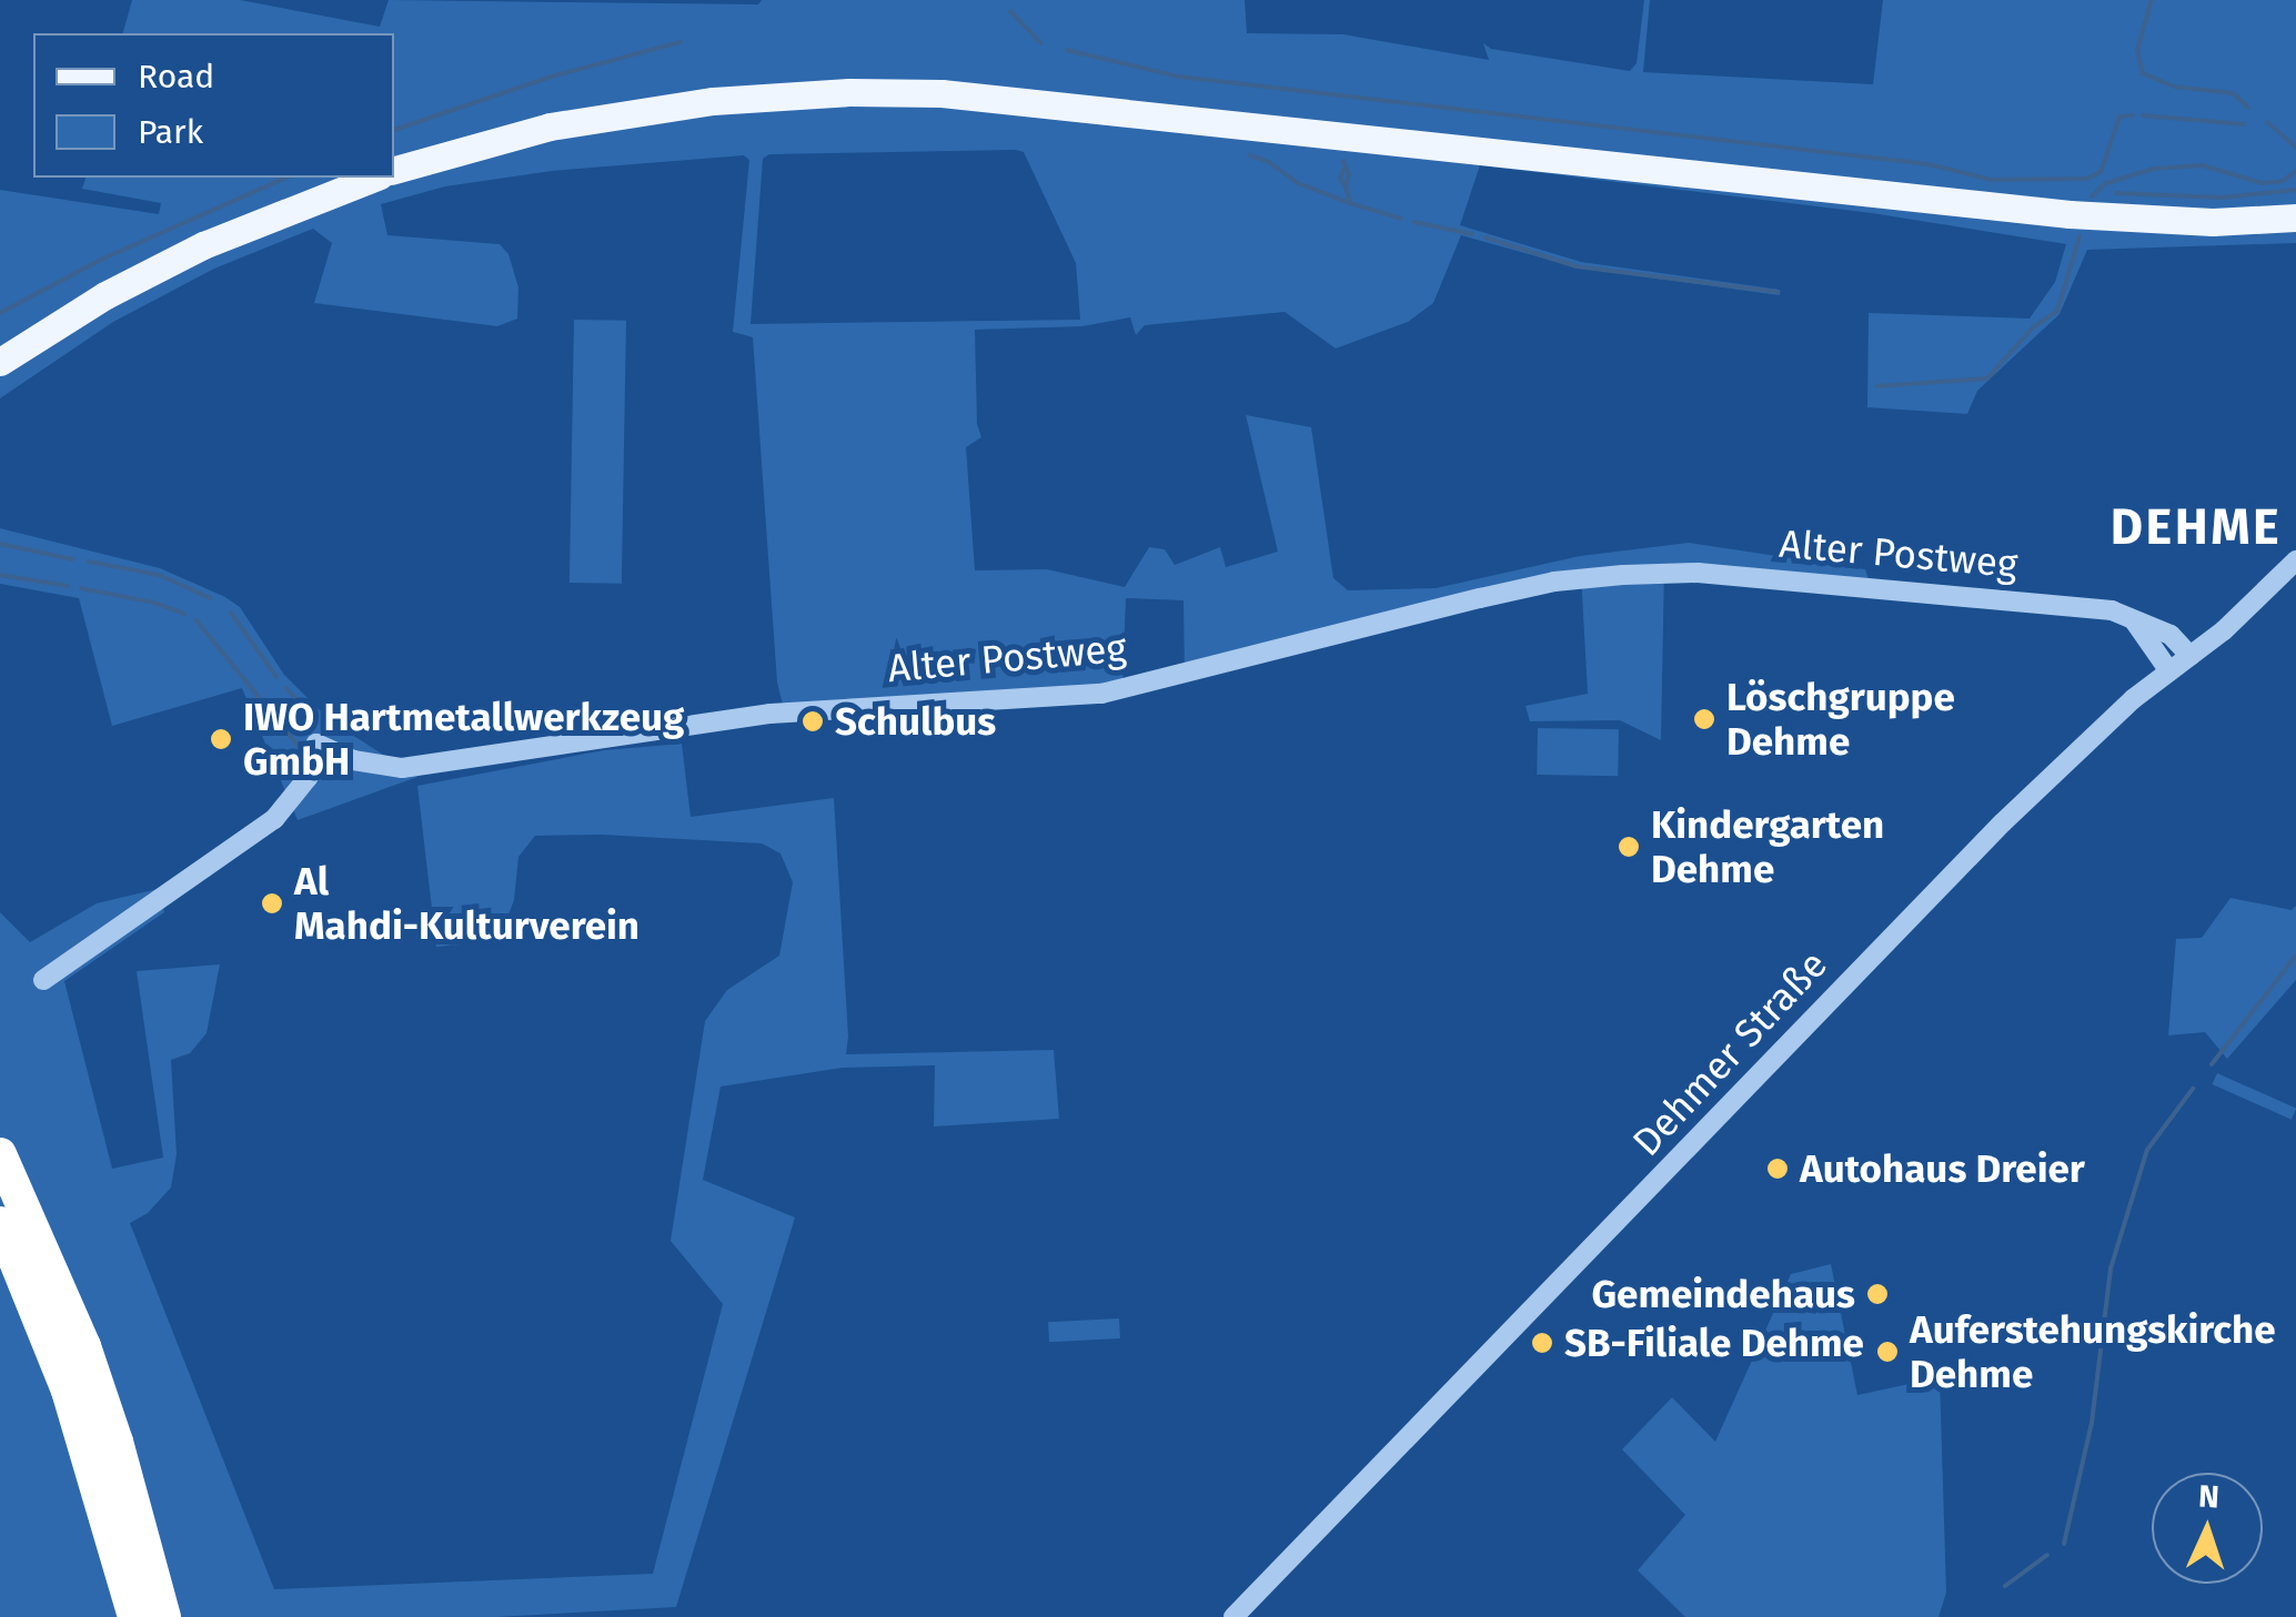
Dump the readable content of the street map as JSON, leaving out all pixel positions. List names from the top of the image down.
{
  "streets": {
    "street": ["Alter Postweg", "Dehmer Straße"]
  },
  "crossings": [
    ["Alter Postweg", "Dehmer Straße"]
  ],
  "districts": ["DEHME"],
  "places": [
    "Löschgruppe Dehme",
    "Schulbus",
    "IWO Hartmetallwerkzeug GmbH",
    "Kindergarten Dehme",
    "Al Mahdi-Kulturverein",
    "Autohaus Dreier",
    "Gemeindehaus",
    "SB-Filiale Dehme",
    "Auferstehungskirche Dehme"
  ],
  "legend": ["Road", "Park"],
  "north": "top"
}
